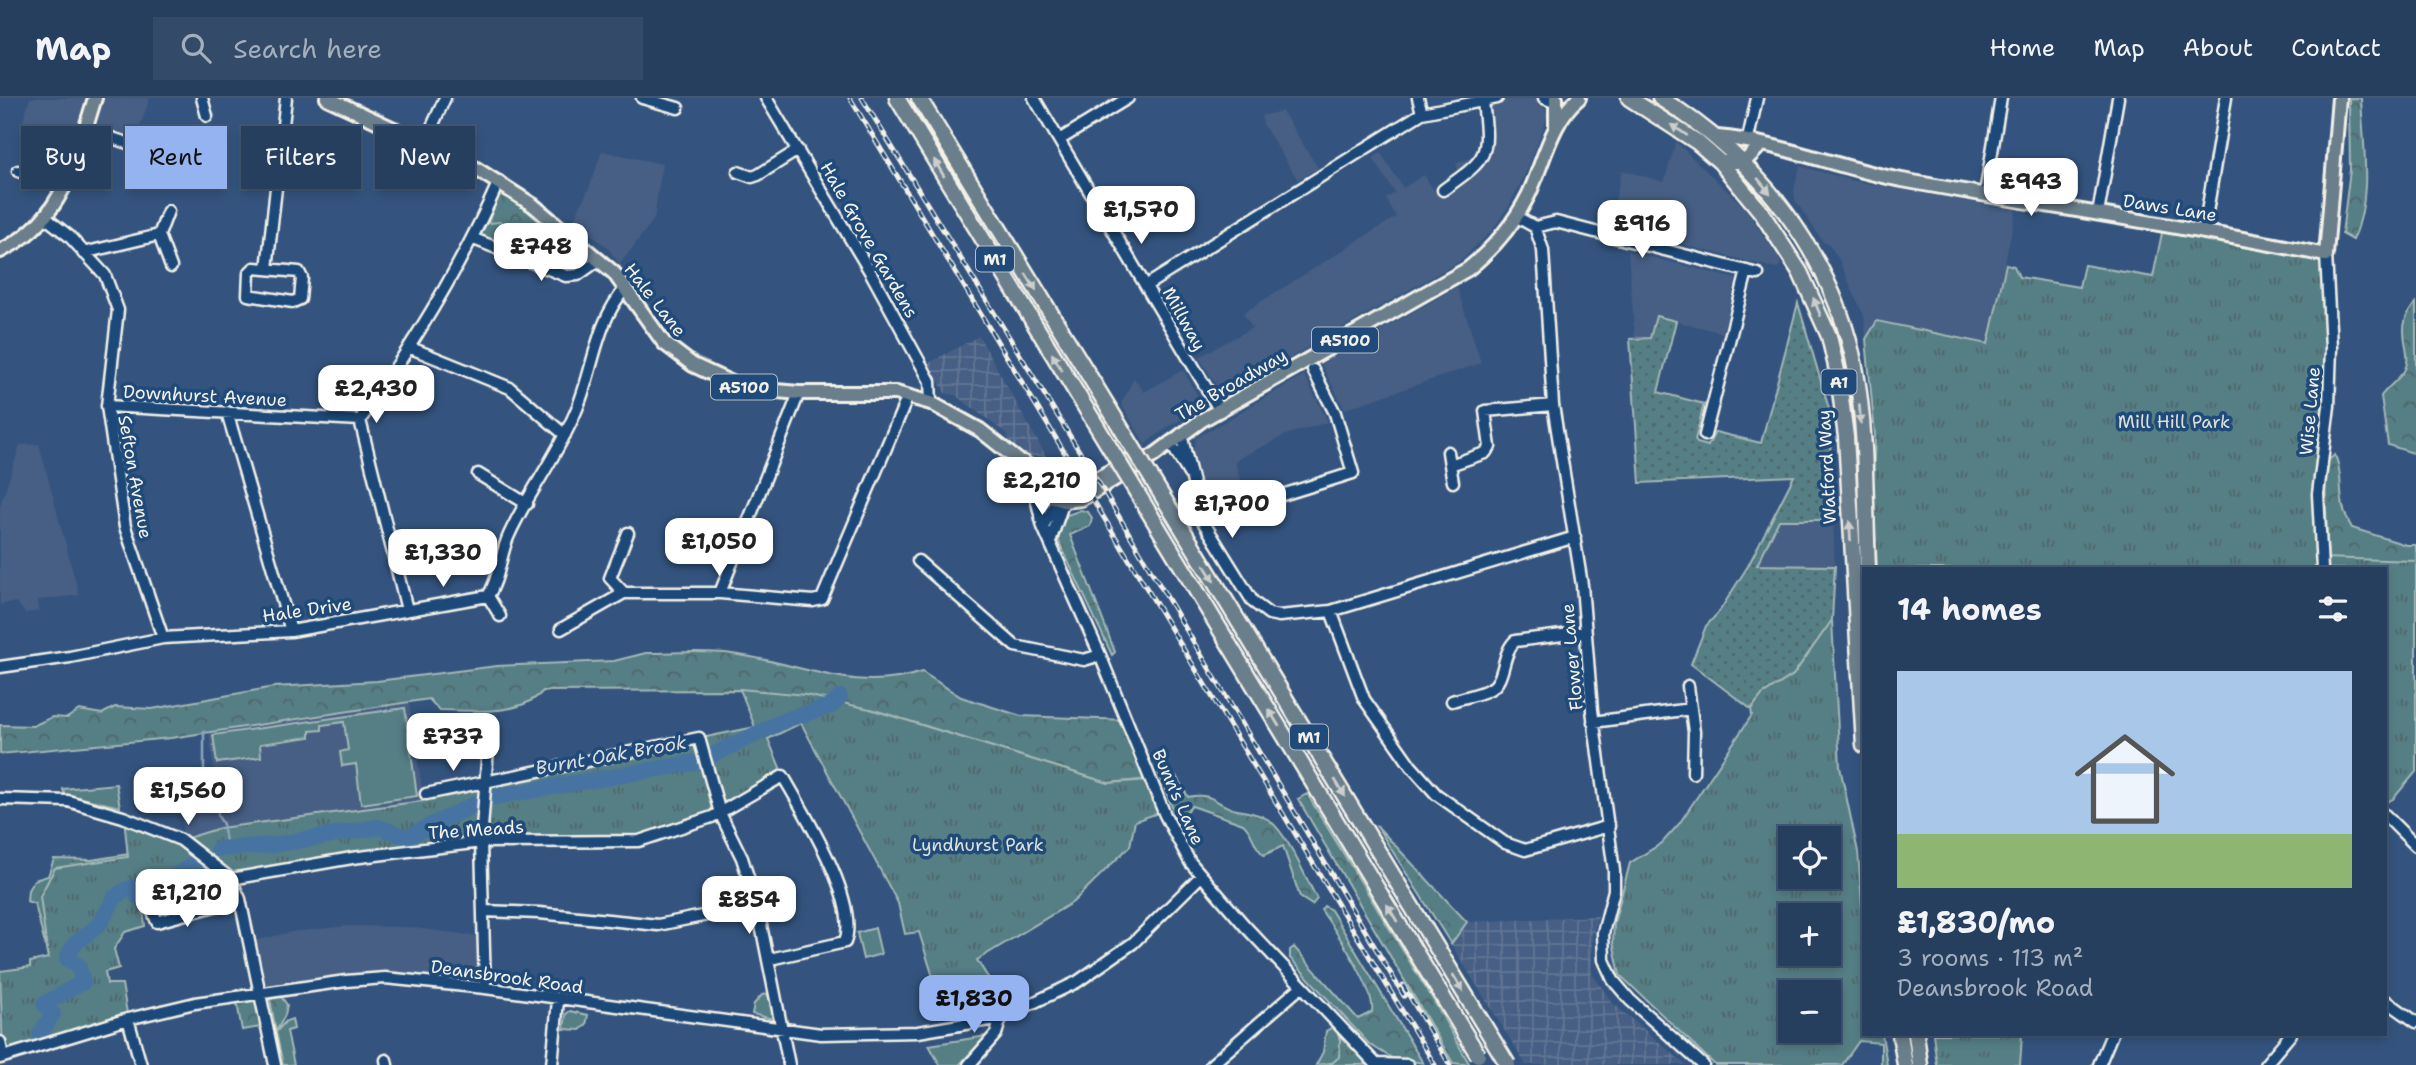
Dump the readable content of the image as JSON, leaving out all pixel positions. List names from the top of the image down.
{
  "streets": {
    "highway": ["M1", "A1", "Watford Way"],
    "main road": [
      "Daws Lane",
      "Hale Lane",
      "A5100",
      "The Broadway"
    ],
    "street": [
      "Hale Grove Gardens",
      "Millway",
      "Downhurst Avenue",
      "Wise Lane",
      "Sefton Avenue",
      "Hale Drive",
      "Flower Lane",
      "Bunn's Lane",
      "The Meads",
      "Deansbrook Road"
    ]
  },
  "crossings": [
    ["Daws Lane", "Wise Lane"],
    ["Daws Lane", "Watford Way"],
    ["Hale Grove Gardens", "Hale Lane"],
    ["Hale Lane", "The Broadway"],
    ["Millway", "The Broadway"],
    ["Downhurst Avenue", "Sefton Avenue"],
    ["Sefton Avenue", "Hale Drive"],
    ["Bunn's Lane", "Deansbrook Road"]
  ],
  "water": ["Burnt Oak Brook"],
  "parks": ["Mill Hill Park", "Lyndhurst Park"],
  "page": {
    "header": "Map",
    "search": "Search here",
    "nav": [
      "Home",
      "Map",
      "About",
      "Contact"
    ],
    "chip": [
      "Buy",
      "Rent",
      "Filters",
      "New"
    ],
    "price": [
      "£943",
      "£1,570",
      "£916",
      "£748",
      "£2,430",
      "£2,210",
      "£1,700",
      "£1,050",
      "£1,330",
      "£737",
      "£1,560",
      "£1,210",
      "£854",
      "£1,830"
    ],
    "heading": "14 homes",
    "list": [
      {
        "name": "£1,830/mo",
        "note": "3 rooms · 113 m² · Deansbrook Road"
      }
    ],
    "map_buttons": ["+", "−"]
  }
}
